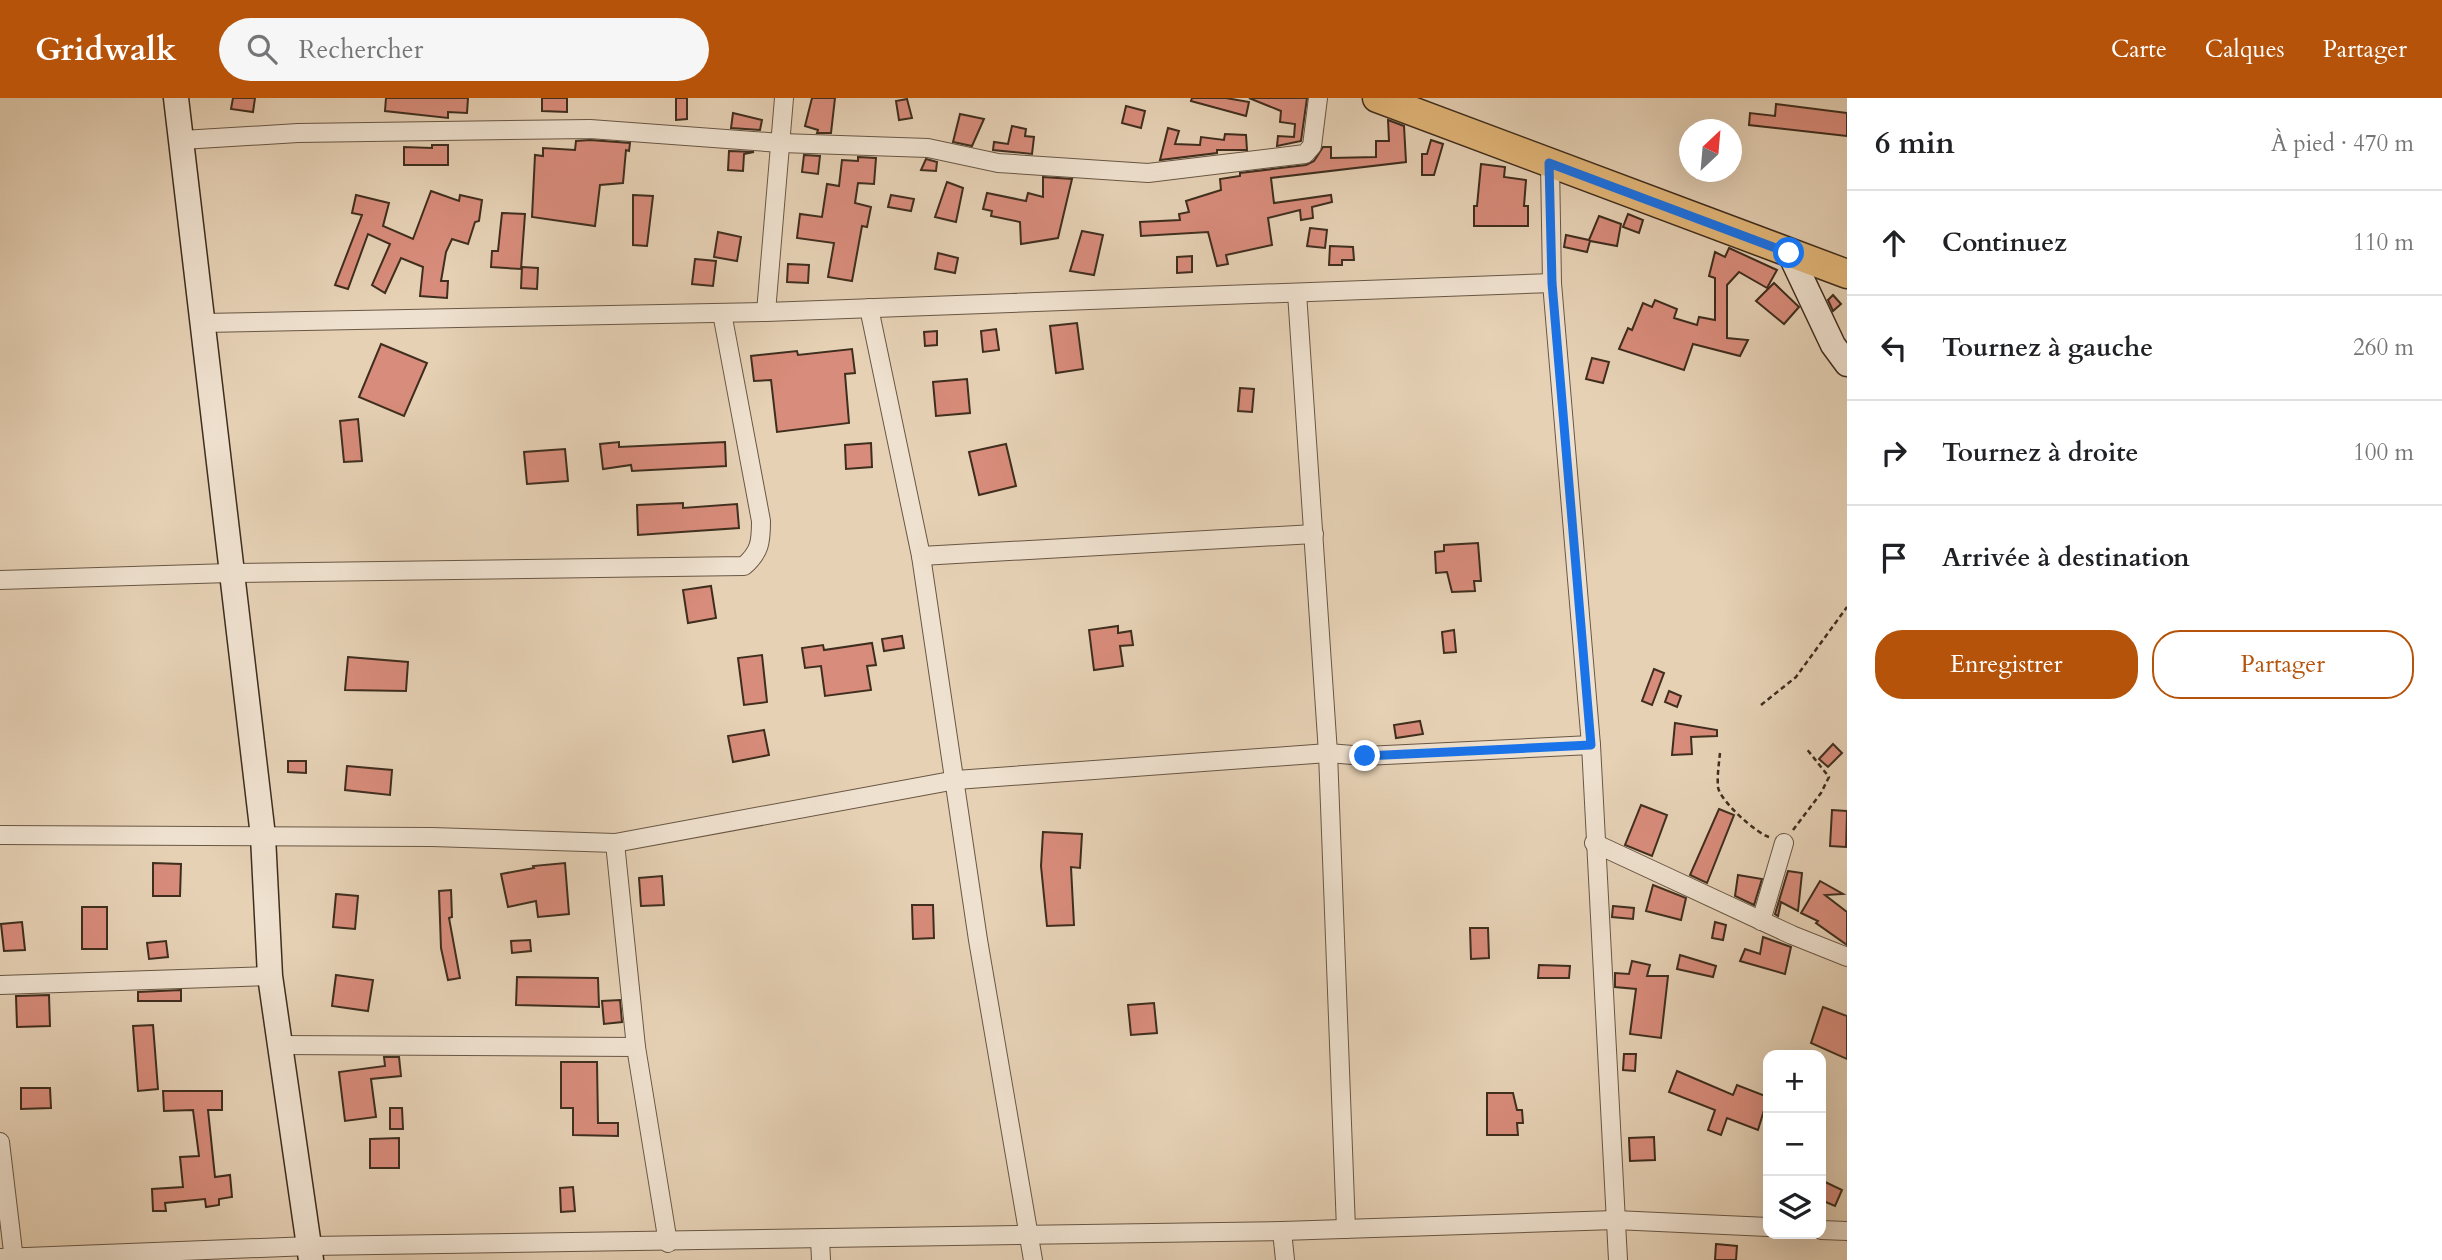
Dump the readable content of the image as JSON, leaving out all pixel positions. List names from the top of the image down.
{
  "north": "top right",
  "page": {
    "header": "Gridwalk",
    "search": "Rechercher",
    "nav": ["Carte", "Calques", "Partager"],
    "heading": ["6 min", "À pied · 470 m"],
    "list": [
      ["Continuez", "110 m"],
      ["Tournez à gauche", "260 m"],
      ["Tournez à droite", "100 m"],
      "Arrivée à destination"
    ],
    "buttons": ["Enregistrer", "Partager"],
    "map_buttons": ["+", "−"]
  }
}
